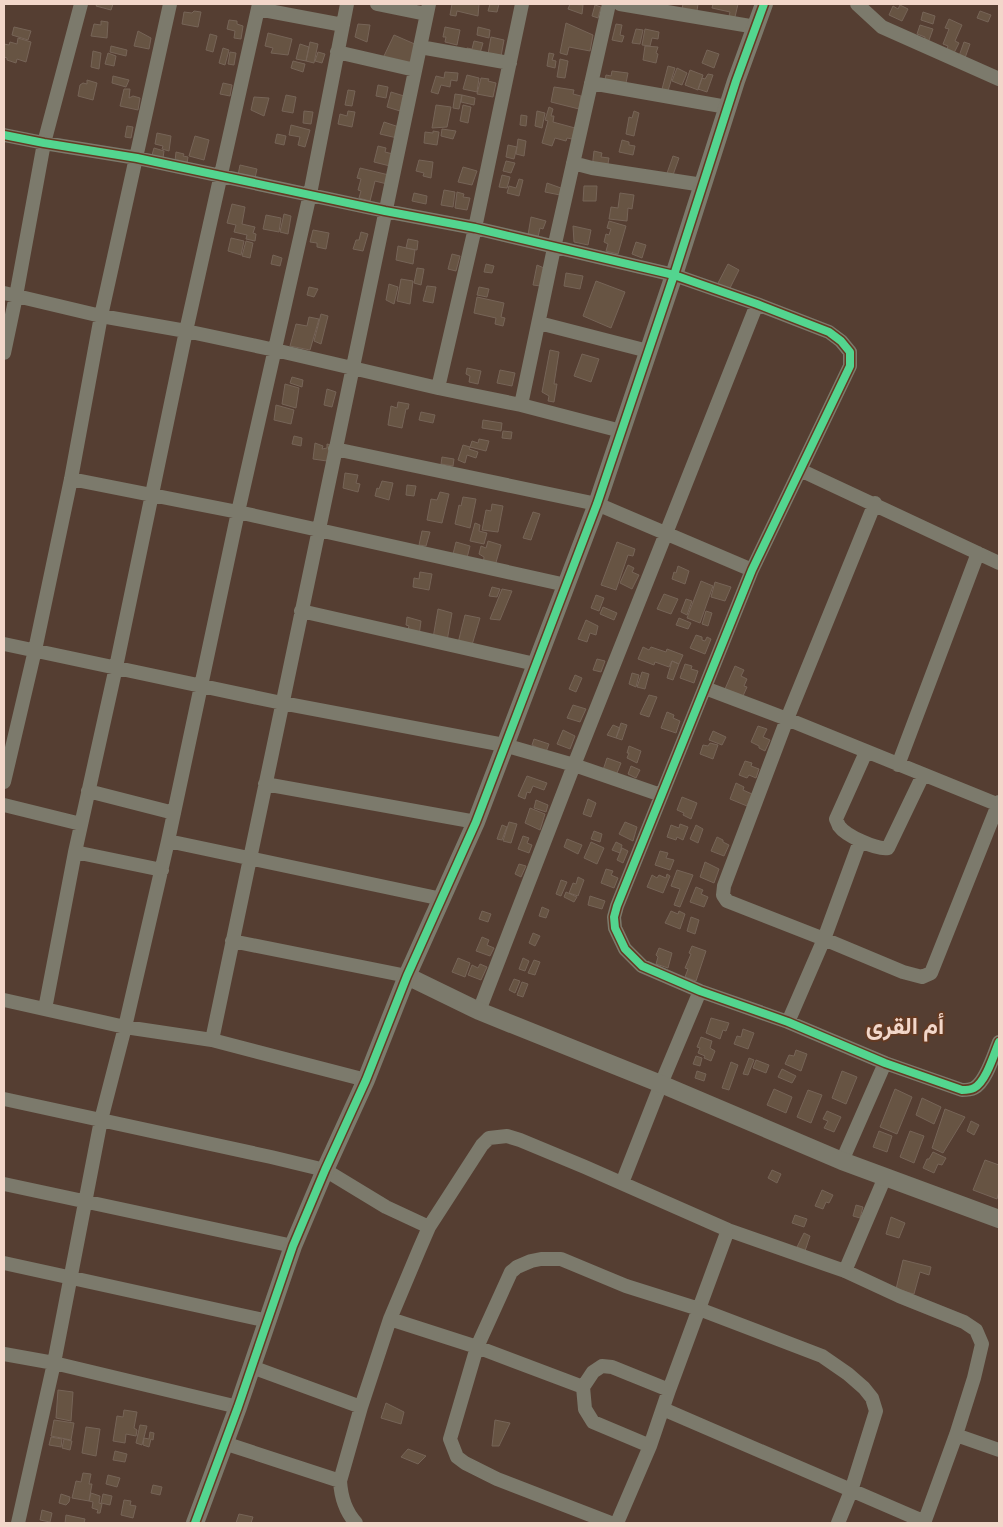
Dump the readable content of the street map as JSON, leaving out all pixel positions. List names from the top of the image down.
{
  "districts": ["أم القرى"]
}
